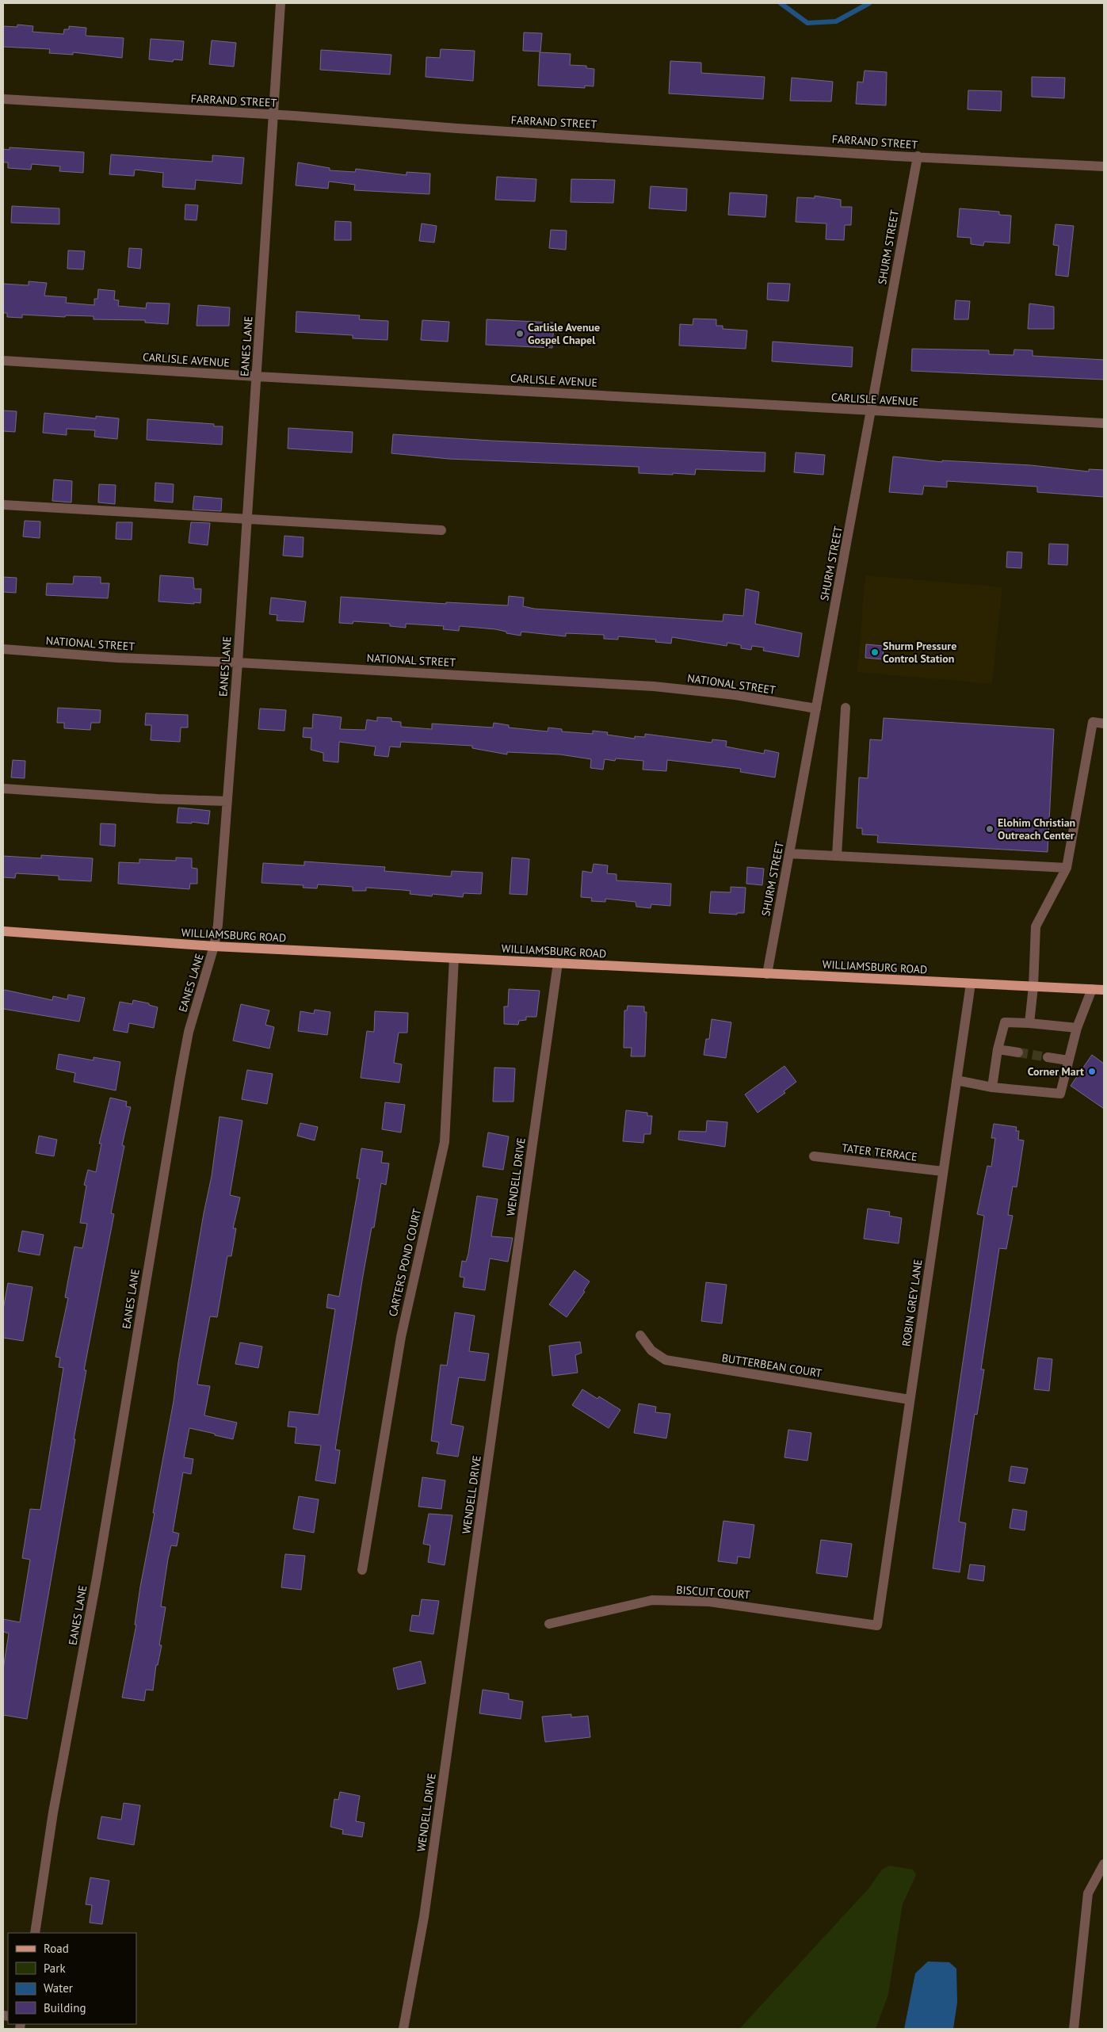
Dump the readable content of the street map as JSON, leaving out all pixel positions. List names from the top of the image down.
{
  "streets": {
    "main road": ["WILLIAMSBURG ROAD"],
    "street": [
      "FARRAND STREET",
      "SHURM STREET",
      "EANES LANE",
      "CARLISLE AVENUE",
      "NATIONAL STREET",
      "TATER TERRACE",
      "WENDELL DRIVE",
      "CARTERS POND COURT",
      "ROBIN GREY LANE",
      "BUTTERBEAN COURT",
      "BISCUIT COURT"
    ]
  },
  "crossings": [
    ["FARRAND STREET", "SHURM STREET"],
    ["FARRAND STREET", "EANES LANE"],
    ["SHURM STREET", "CARLISLE AVENUE"],
    ["SHURM STREET", "NATIONAL STREET"],
    ["SHURM STREET", "WILLIAMSBURG ROAD"],
    ["EANES LANE", "CARLISLE AVENUE"],
    ["EANES LANE", "NATIONAL STREET"],
    ["EANES LANE", "WILLIAMSBURG ROAD"],
    ["WILLIAMSBURG ROAD", "WENDELL DRIVE"],
    ["WILLIAMSBURG ROAD", "CARTERS POND COURT"],
    ["WILLIAMSBURG ROAD", "ROBIN GREY LANE"],
    ["TATER TERRACE", "ROBIN GREY LANE"],
    ["ROBIN GREY LANE", "BUTTERBEAN COURT"],
    ["ROBIN GREY LANE", "BISCUIT COURT"]
  ],
  "places": [
    "Carlisle Avenue Gospel Chapel",
    "Shurm Pressure Control Station",
    "Elohim Christian Outreach Center",
    "Corner Mart"
  ],
  "legend": [
    "Road",
    "Park",
    "Water",
    "Building"
  ]
}
